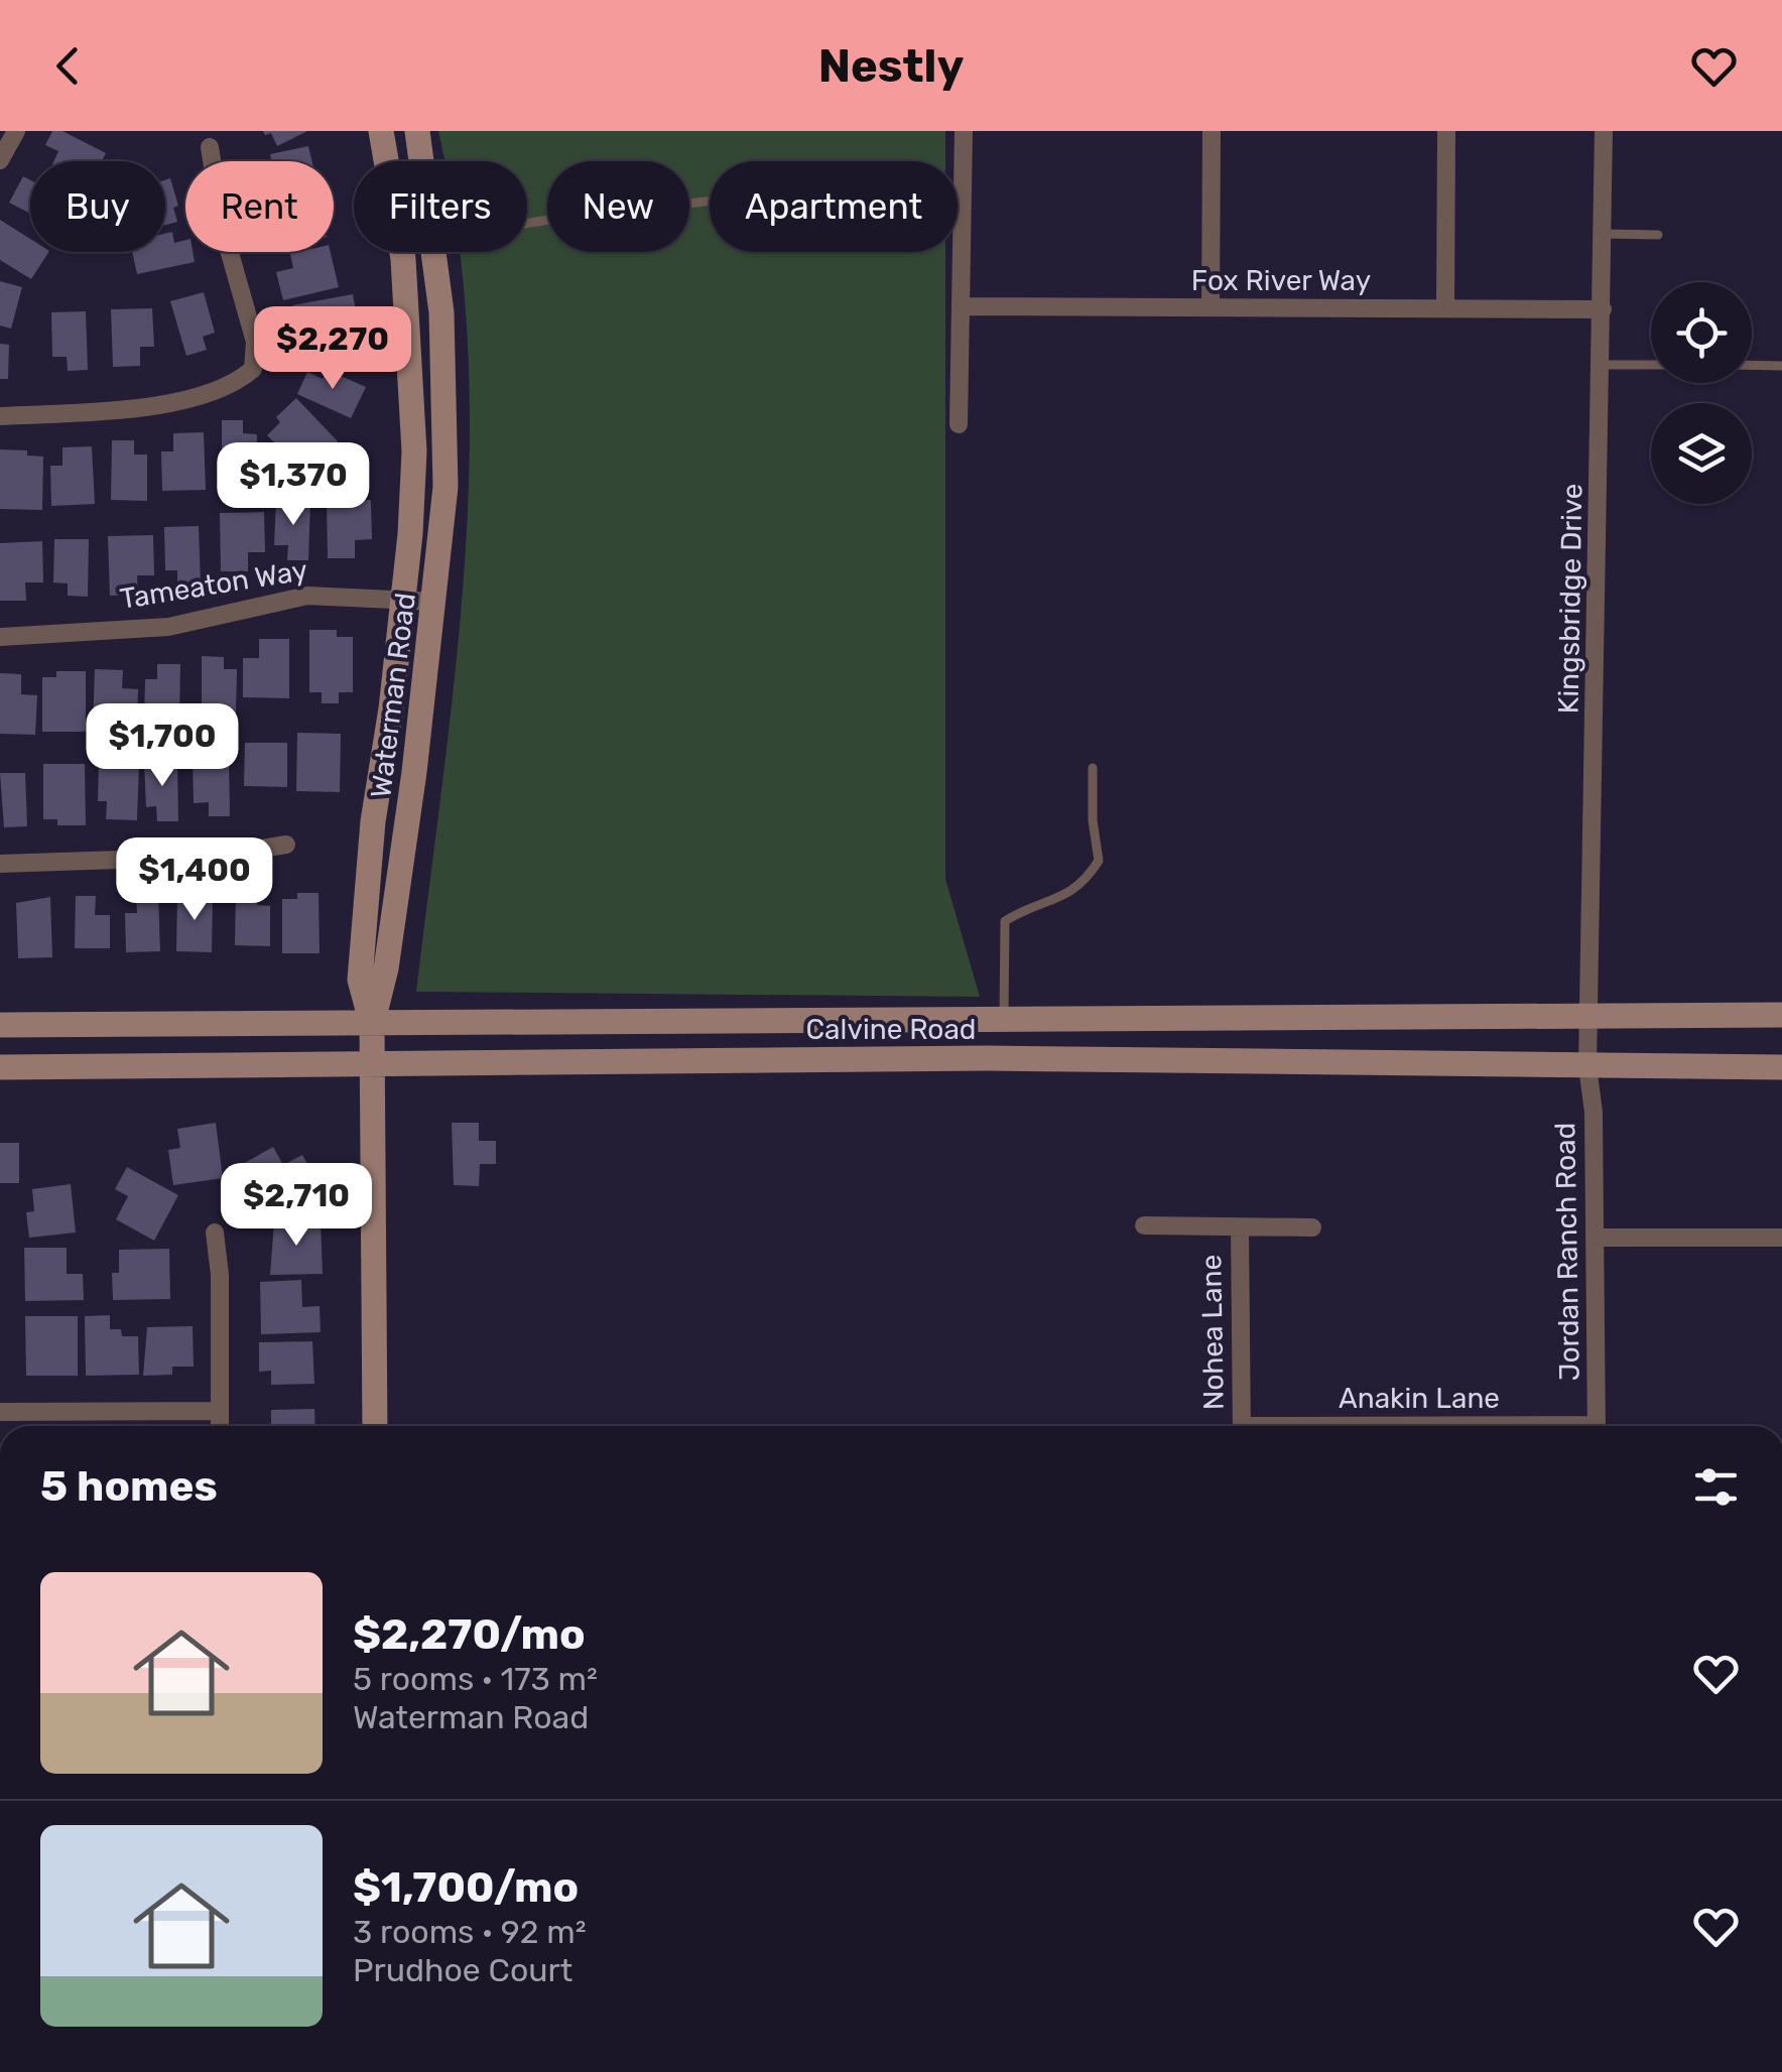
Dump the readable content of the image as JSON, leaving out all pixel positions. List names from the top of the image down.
{
  "streets": {
    "main road": ["Waterman Road", "Calvine Road"],
    "street": [
      "Fox River Way",
      "Tameaton Way",
      "Kingsbridge Drive",
      "Jordan Ranch Road",
      "Nohea Lane"
    ]
  },
  "crossings": [
    ["Fox River Way", "Kingsbridge Drive"],
    ["Tameaton Way", "Waterman Road"],
    ["Kingsbridge Drive", "Calvine Road"],
    ["Kingsbridge Drive", "Jordan Ranch Road"],
    ["Waterman Road", "Calvine Road"],
    ["Calvine Road", "Jordan Ranch Road"]
  ],
  "page": {
    "header": "Nestly",
    "chip": [
      "Buy",
      "Rent",
      "Filters",
      "New",
      "Apartment"
    ],
    "price": [
      "$2,270",
      "$1,370",
      "$1,700",
      "$1,400",
      "$2,710"
    ],
    "heading": "5 homes",
    "list": [
      {
        "name": "$2,270/mo",
        "note": "5 rooms · 173 m² · Waterman Road"
      },
      {
        "name": "$1,700/mo",
        "note": "3 rooms · 92 m² · Prudhoe Court"
      }
    ]
  }
}
